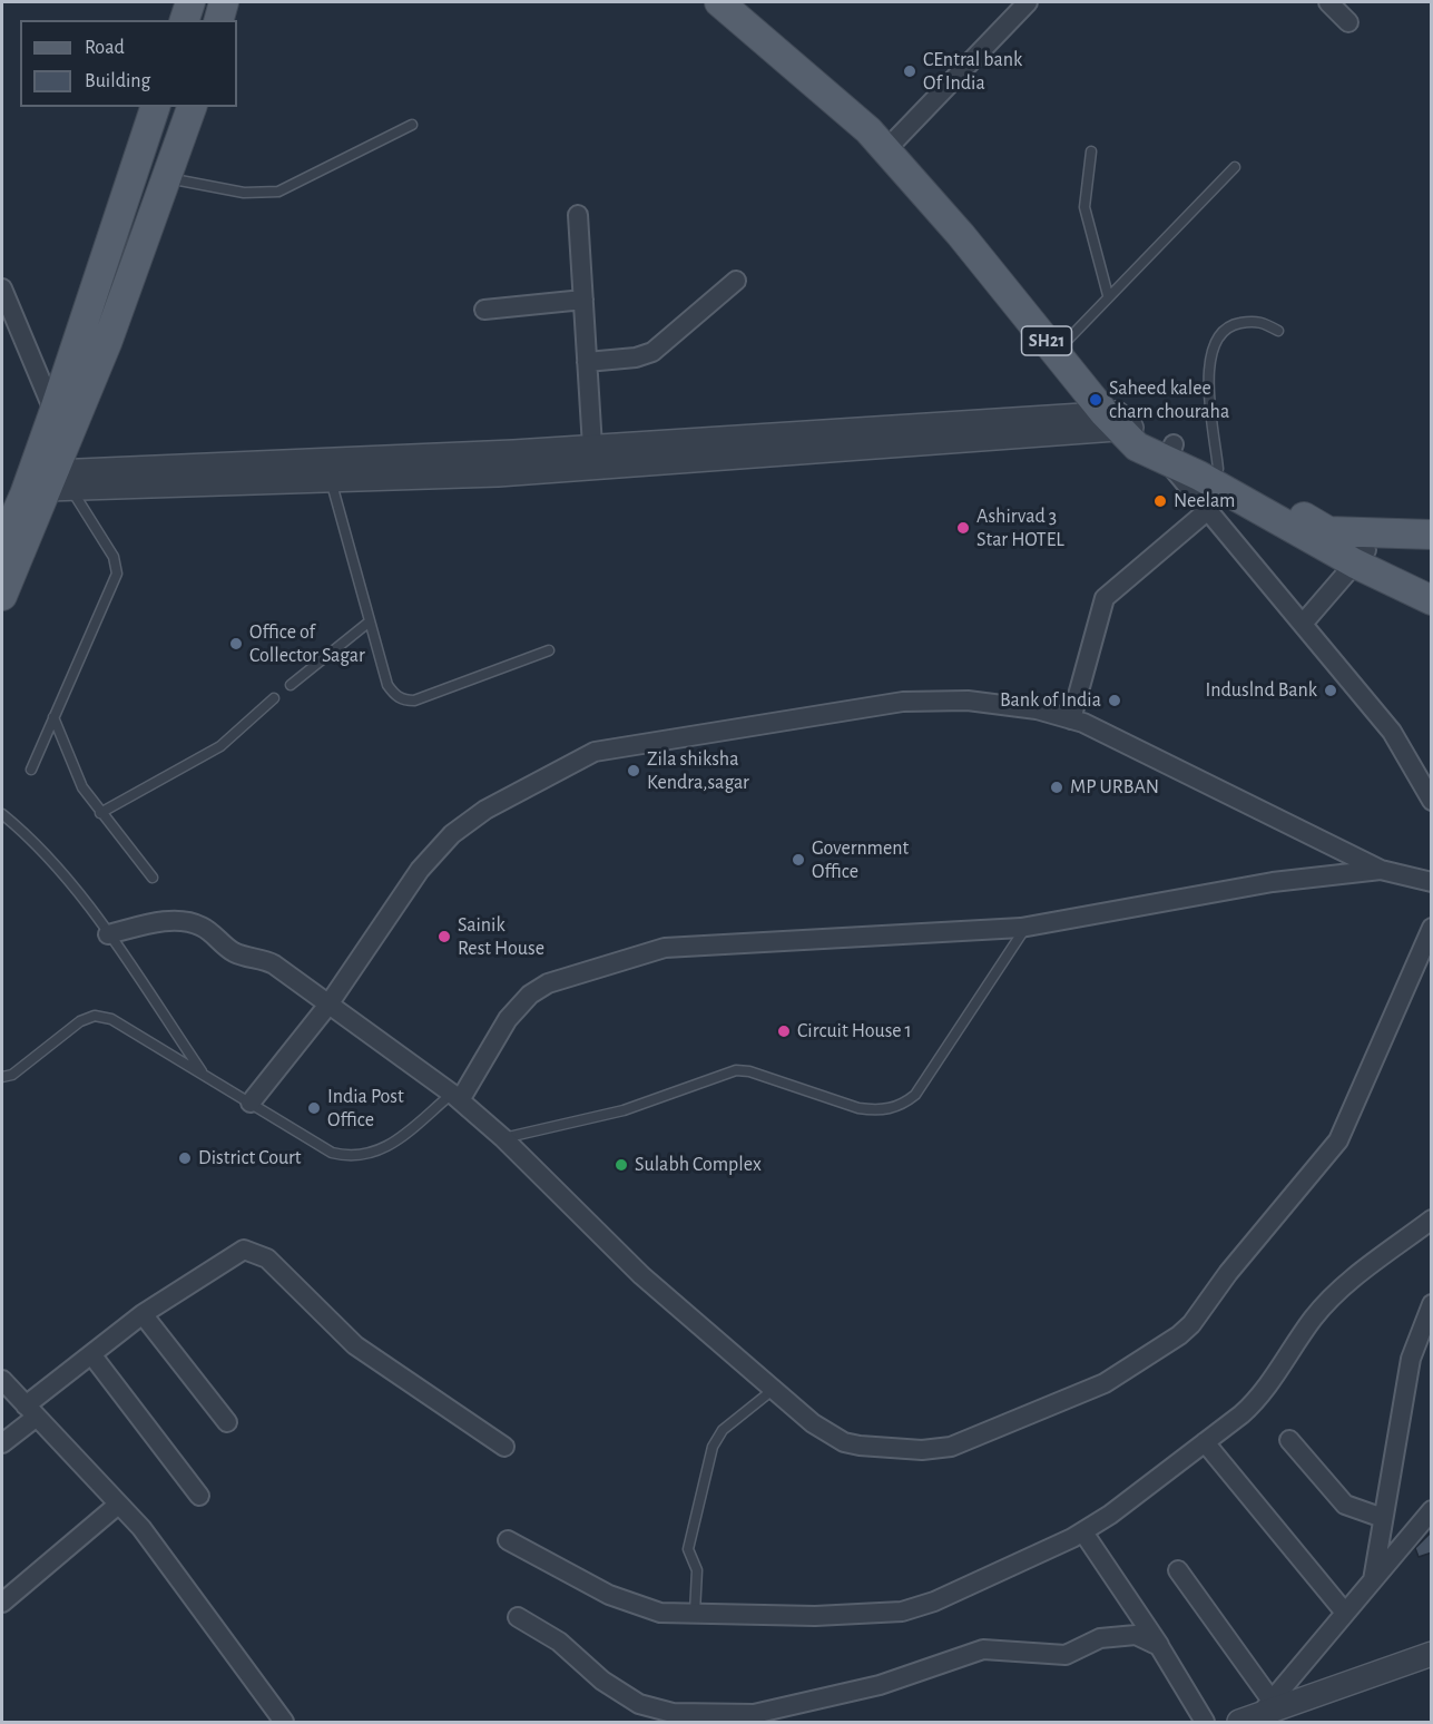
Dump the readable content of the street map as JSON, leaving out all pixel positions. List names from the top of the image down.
{
  "streets": {
    "main road": ["SH21"]
  },
  "places": [
    "CEntral bank Of India",
    "Saheed kalee charn chouraha",
    "Neelam",
    "Ashirvad 3 Star HOTEL",
    "Office of Collector Sagar",
    "Induslnd Bank",
    "Bank of India",
    "Zila shiksha Kendra,sagar",
    "MP URBAN",
    "Government Office",
    "Sainik Rest House",
    "Circuit House 1",
    "India Post Office",
    "District Court",
    "Sulabh Complex"
  ],
  "legend": ["Road", "Building"]
}
